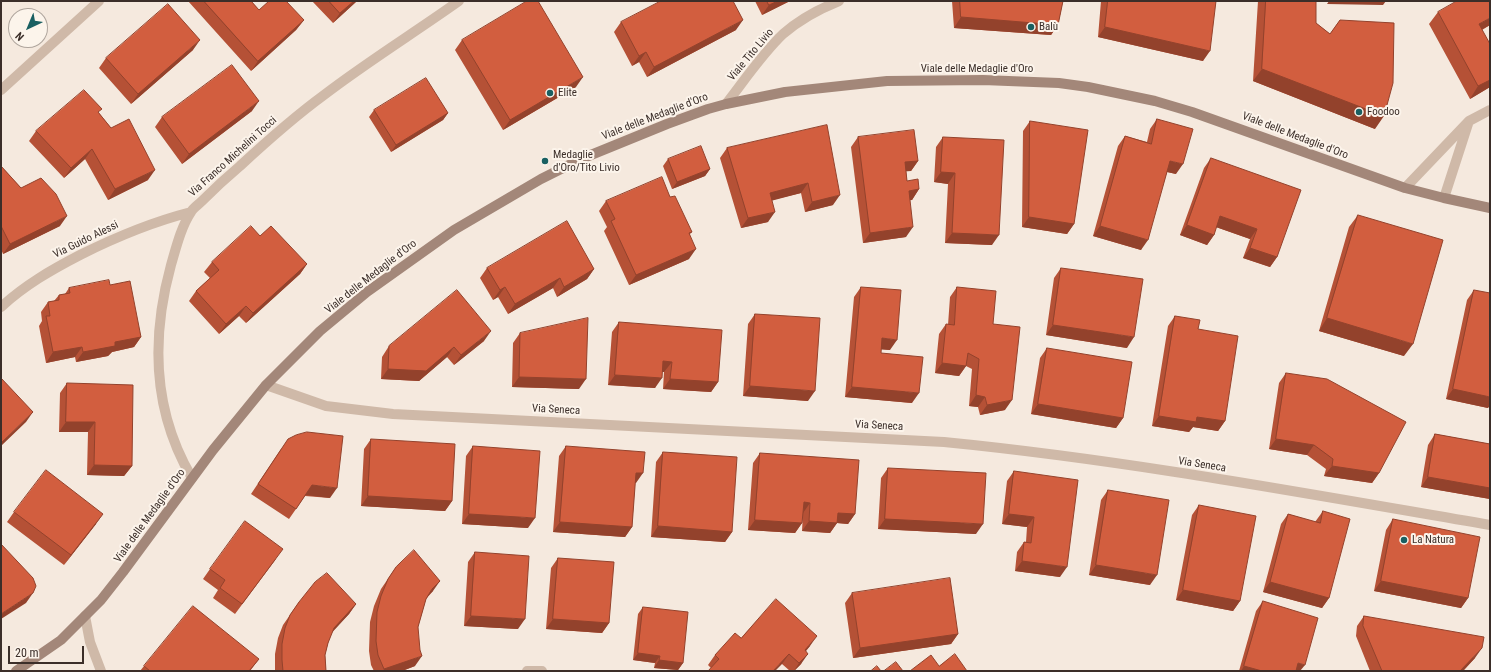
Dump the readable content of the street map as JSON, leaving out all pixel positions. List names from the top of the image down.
{
  "streets": {
    "main road": ["Viale delle Medaglie d'Oro"],
    "street": [
      "Viale Tito Livio",
      "Via Franco Michelini Tocci",
      "Via Guido Alessi",
      "Via Seneca"
    ]
  },
  "crossings": [
    ["Viale Tito Livio", "Viale delle Medaglie d'Oro"],
    ["Viale delle Medaglie d'Oro", "Via Franco Michelini Tocci"],
    ["Viale delle Medaglie d'Oro", "Via Seneca"],
    ["Via Franco Michelini Tocci", "Via Guido Alessi"]
  ],
  "places": [
    "Balù",
    "Elite",
    "Foodoo",
    "Medaglie d'Oro/Tito Livio",
    "La Natura"
  ],
  "scale_bar": "20 m",
  "north": "bottom left"
}
